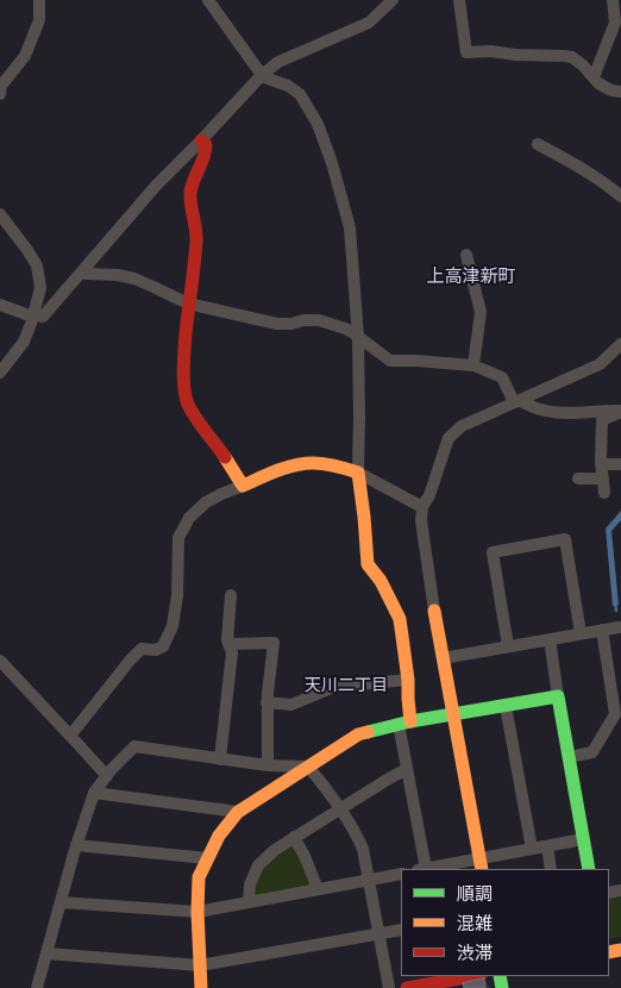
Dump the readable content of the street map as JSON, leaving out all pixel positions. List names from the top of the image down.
{
  "districts": ["上高津新町", "天川二丁目"],
  "legend": ["順調", "混雑", "渋滞"]
}
